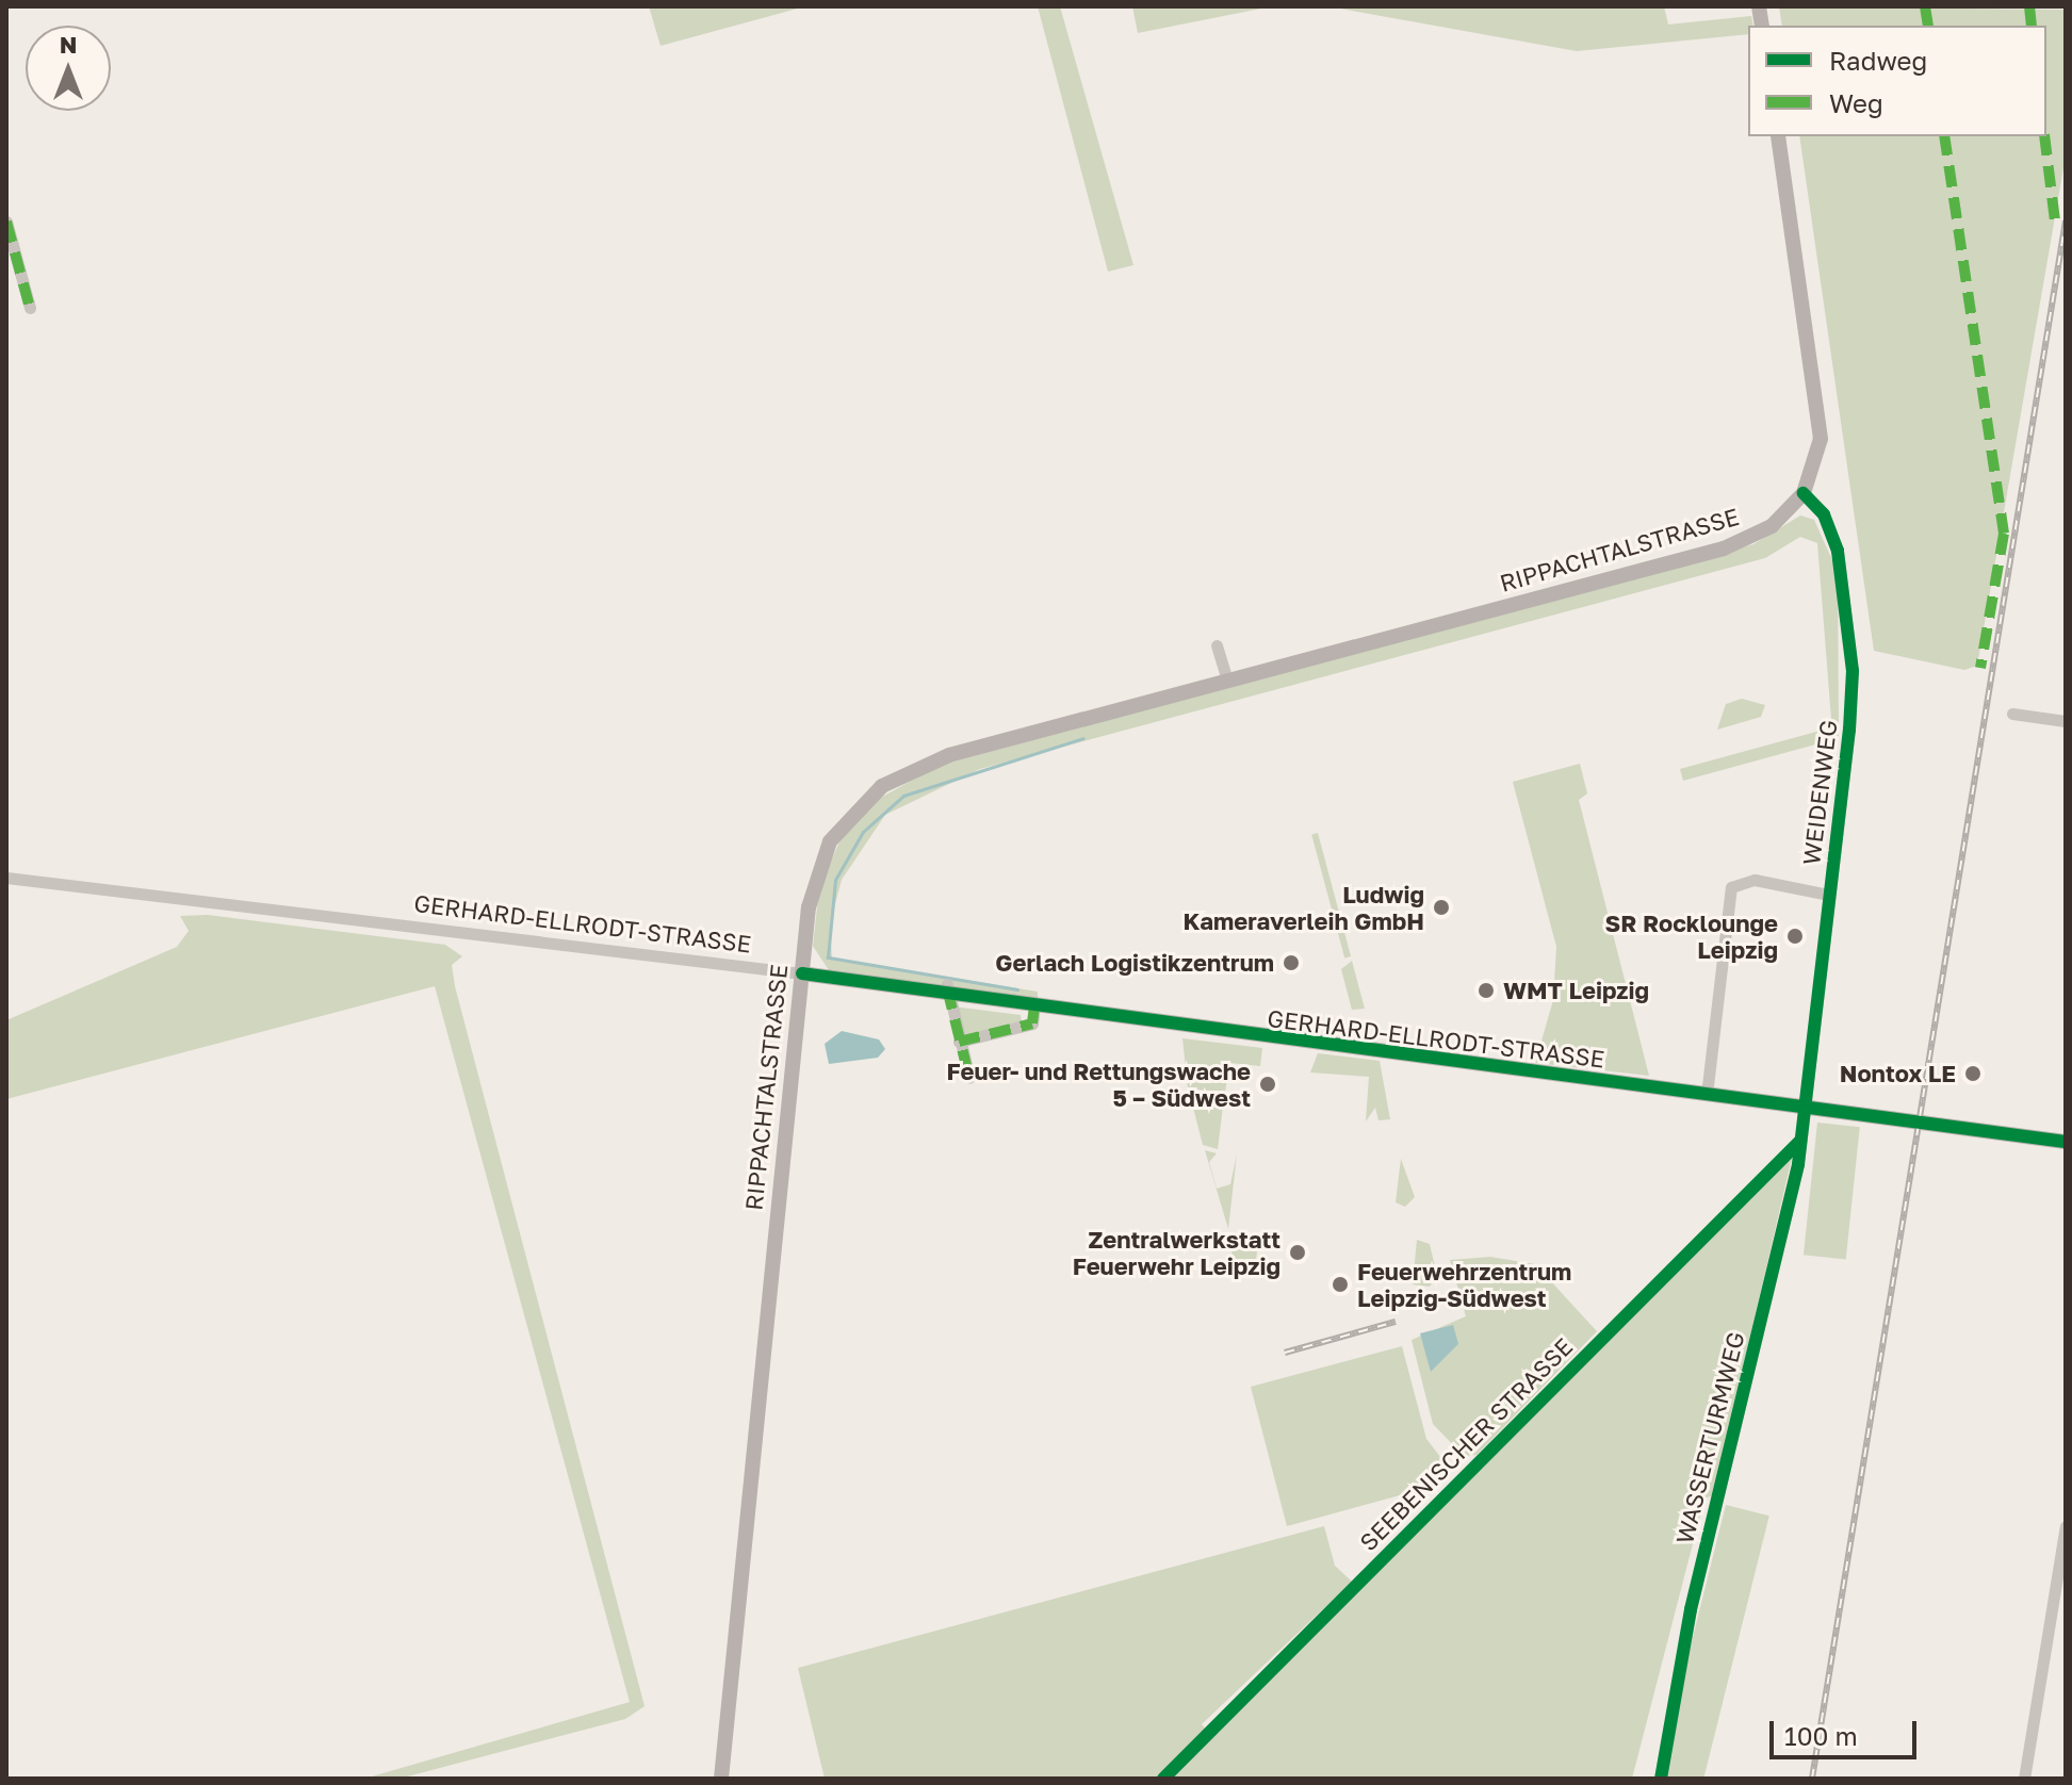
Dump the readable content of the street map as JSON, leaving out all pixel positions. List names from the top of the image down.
{
  "streets": {
    "main road": ["RIPPACHTALSTRASSE", "GERHARD-ELLRODT-STRASSE"],
    "street": ["WEIDENWEG", "WASSERTURMWEG", "SEEBENISCHER STRASSE"]
  },
  "crossings": [
    ["RIPPACHTALSTRASSE", "WEIDENWEG"],
    ["RIPPACHTALSTRASSE", "GERHARD-ELLRODT-STRASSE"],
    ["WEIDENWEG", "GERHARD-ELLRODT-STRASSE"],
    ["WEIDENWEG", "WASSERTURMWEG"],
    ["GERHARD-ELLRODT-STRASSE", "WASSERTURMWEG"],
    ["WASSERTURMWEG", "SEEBENISCHER STRASSE"]
  ],
  "places": [
    "Ludwig Kameraverleih GmbH",
    "SR Rocklounge Leipzig",
    "Gerlach Logistikzentrum",
    "WMT Leipzig",
    "Nontox LE",
    "Feuer- und Rettungswache 5 – Südwest",
    "Zentralwerkstatt Feuerwehr Leipzig",
    "Feuerwehrzentrum Leipzig-Südwest"
  ],
  "legend": ["Radweg", "Weg"],
  "scale_bar": "100 m",
  "north": "top"
}
